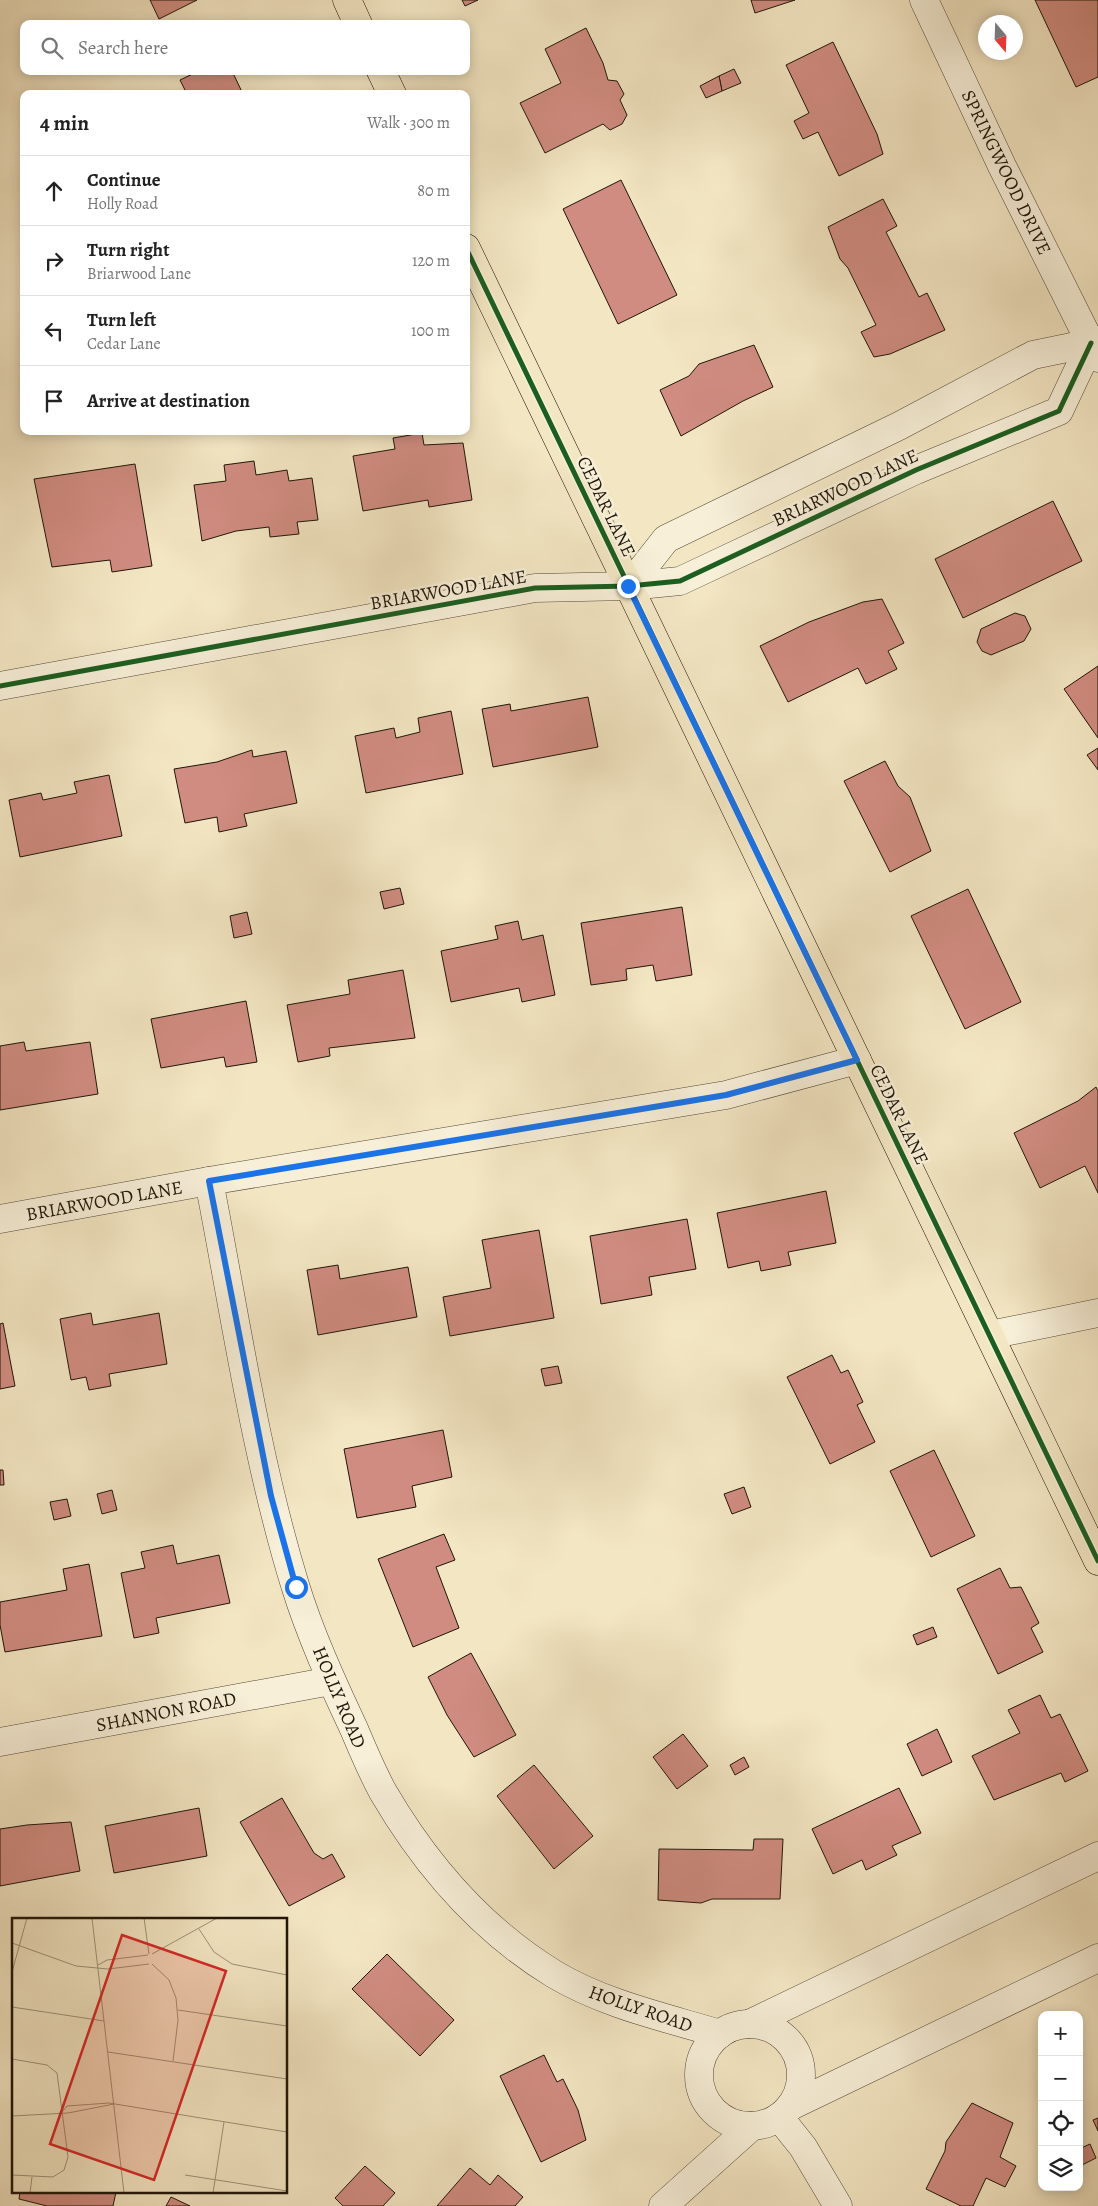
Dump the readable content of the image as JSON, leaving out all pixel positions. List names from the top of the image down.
{
  "streets": {
    "main road": ["CEDAR LANE"],
    "street": [
      "SPRINGWOOD DRIVE",
      "BRIARWOOD LANE",
      "HOLLY ROAD",
      "SHANNON ROAD"
    ]
  },
  "crossings": [
    ["SPRINGWOOD DRIVE", "BRIARWOOD LANE"],
    ["BRIARWOOD LANE", "CEDAR LANE"],
    ["BRIARWOOD LANE", "HOLLY ROAD"],
    ["HOLLY ROAD", "SHANNON ROAD"]
  ],
  "north": "bottom",
  "page": {
    "search": "Search here",
    "heading": ["4 min", "Walk · 300 m"],
    "list": [
      ["Continue", "Holly Road", "80 m"],
      ["Turn right", "Briarwood Lane", "120 m"],
      ["Turn left", "Cedar Lane", "100 m"],
      "Arrive at destination"
    ],
    "map_buttons": ["+", "−"]
  }
}
